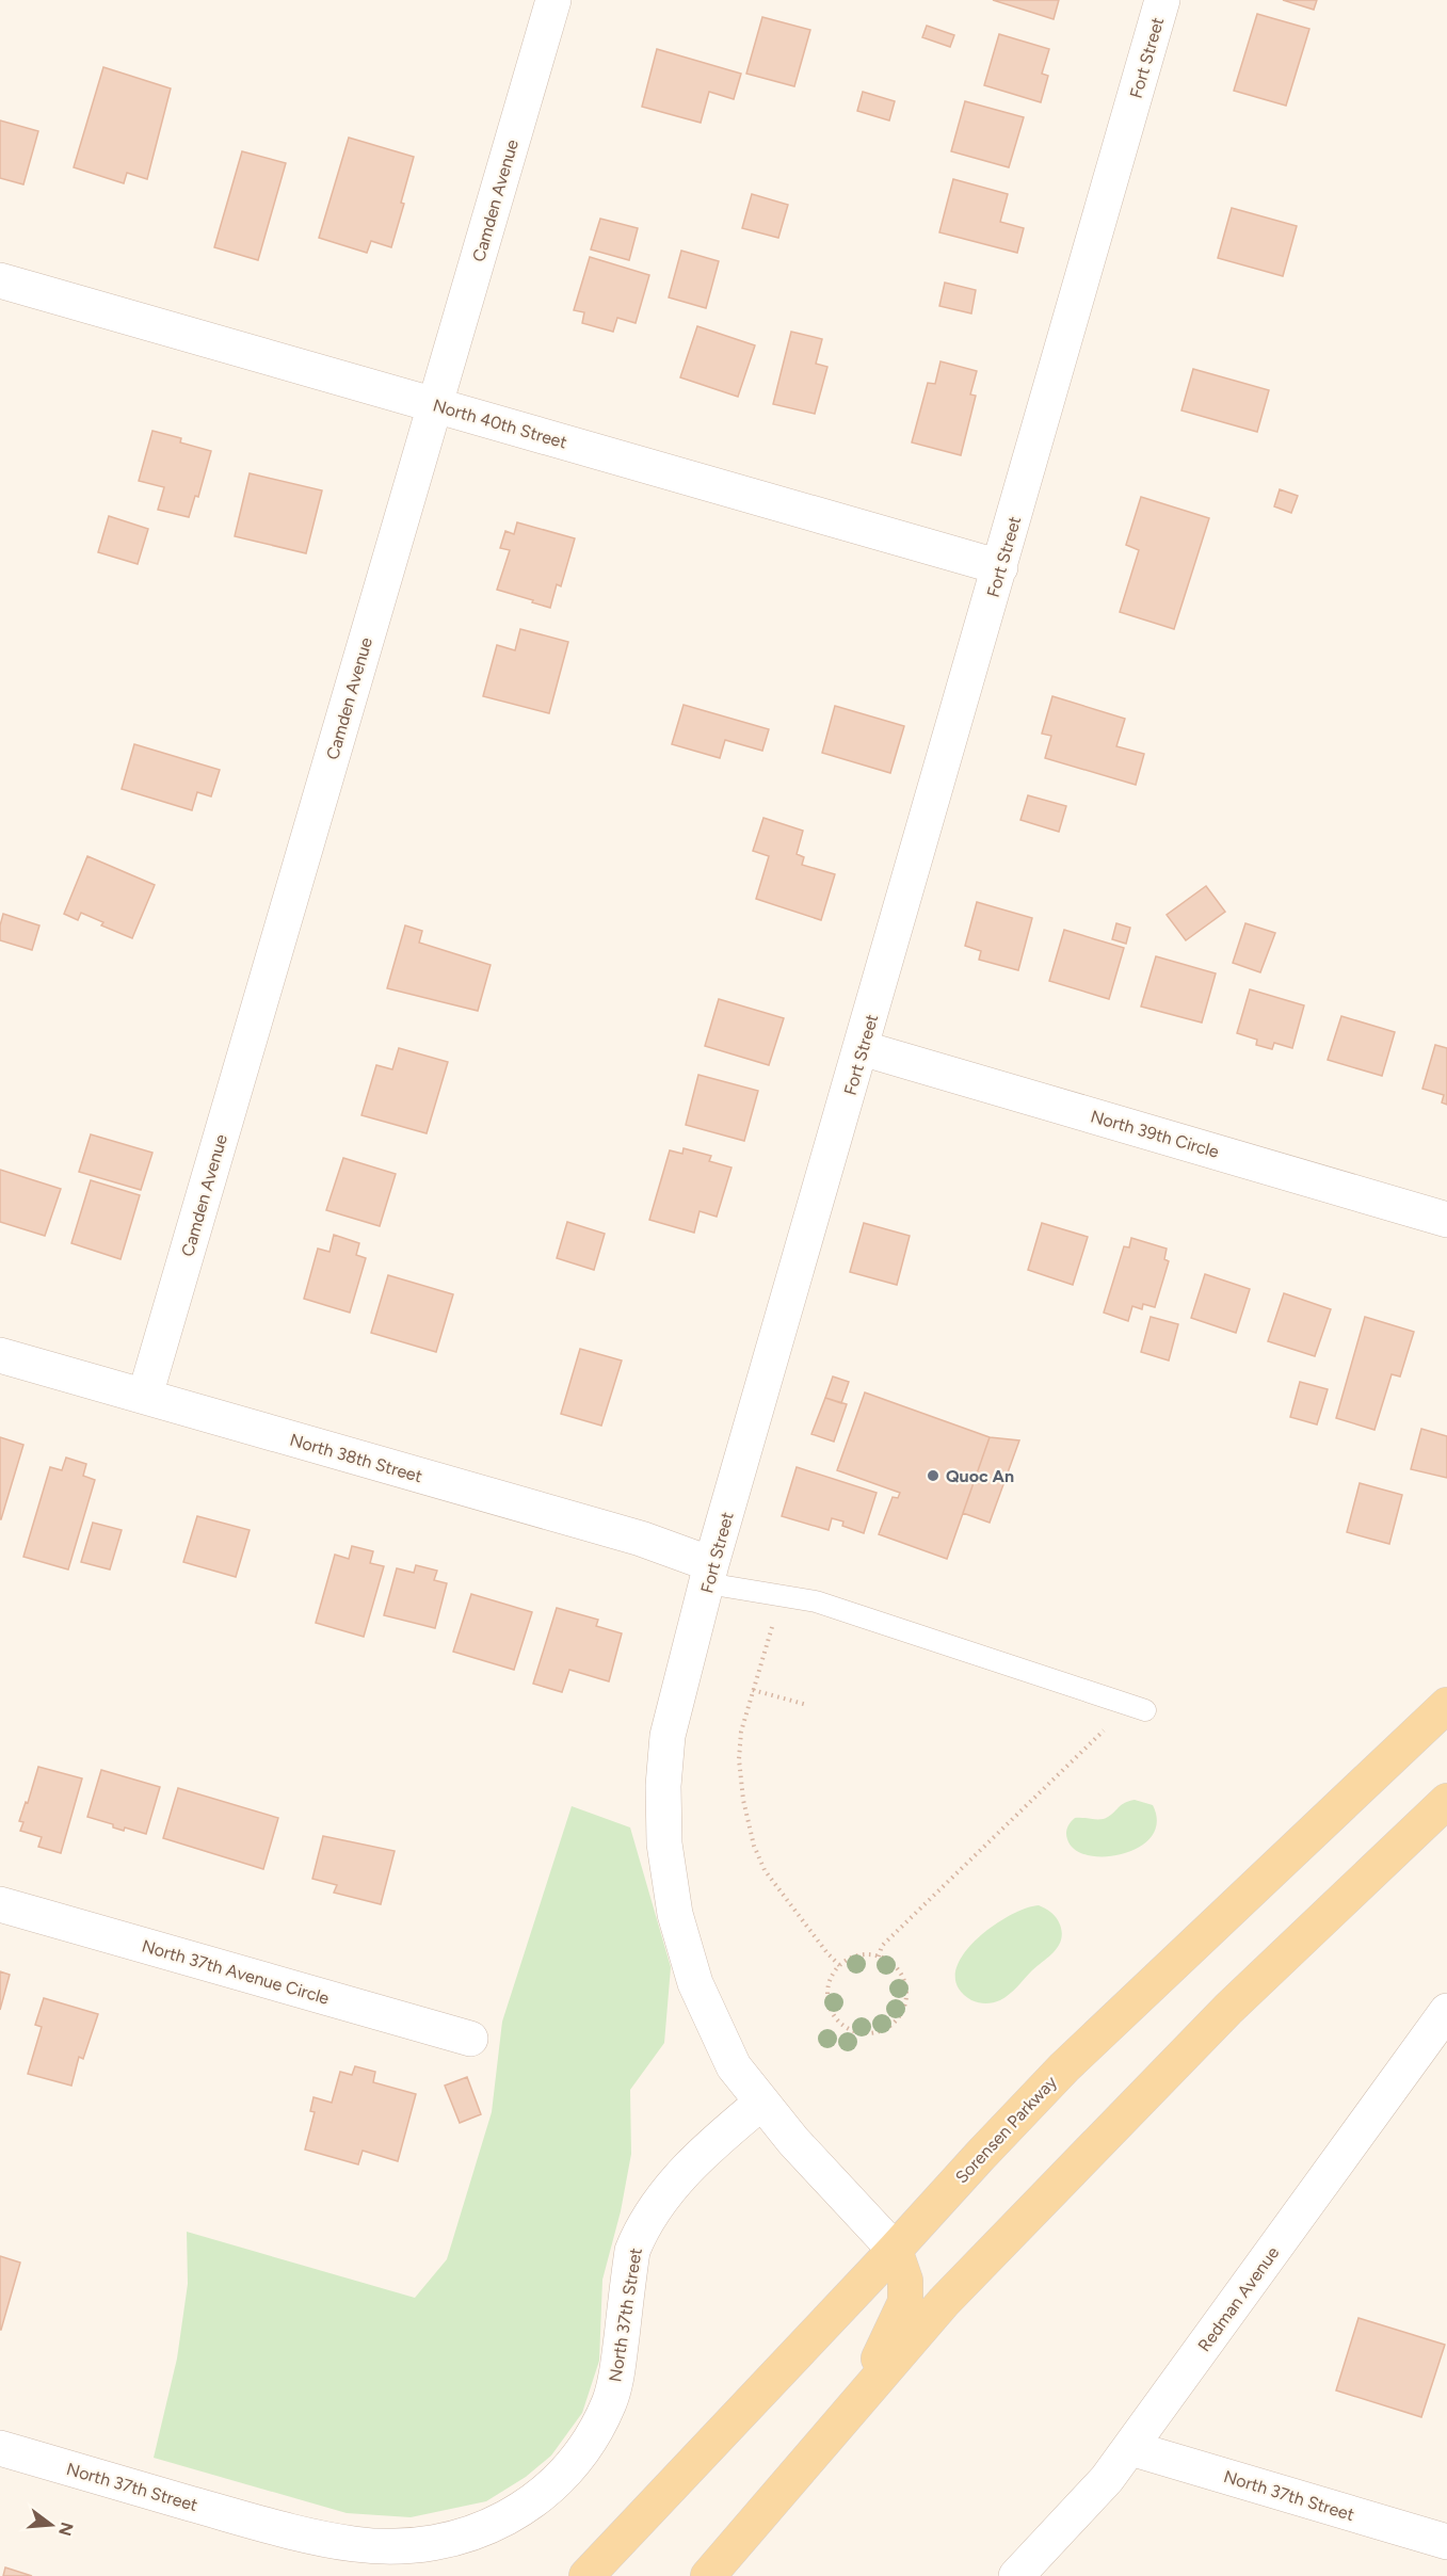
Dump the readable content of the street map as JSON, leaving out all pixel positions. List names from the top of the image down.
{
  "streets": {
    "main road": ["Sorensen Parkway"],
    "street": [
      "Fort Street",
      "Camden Avenue",
      "North 40th Street",
      "North 39th Circle",
      "North 38th Street",
      "North 37th Avenue Circle",
      "Redman Avenue",
      "North 37th Street"
    ]
  },
  "crossings": [
    ["Fort Street", "North 40th Street"],
    ["Fort Street", "North 39th Circle"],
    ["Fort Street", "North 38th Street"],
    ["Fort Street", "North 37th Street"],
    ["Camden Avenue", "North 40th Street"],
    ["Camden Avenue", "North 38th Street"],
    ["Redman Avenue", "North 37th Street"]
  ],
  "places": ["Quoc An"],
  "north": "right"
}
